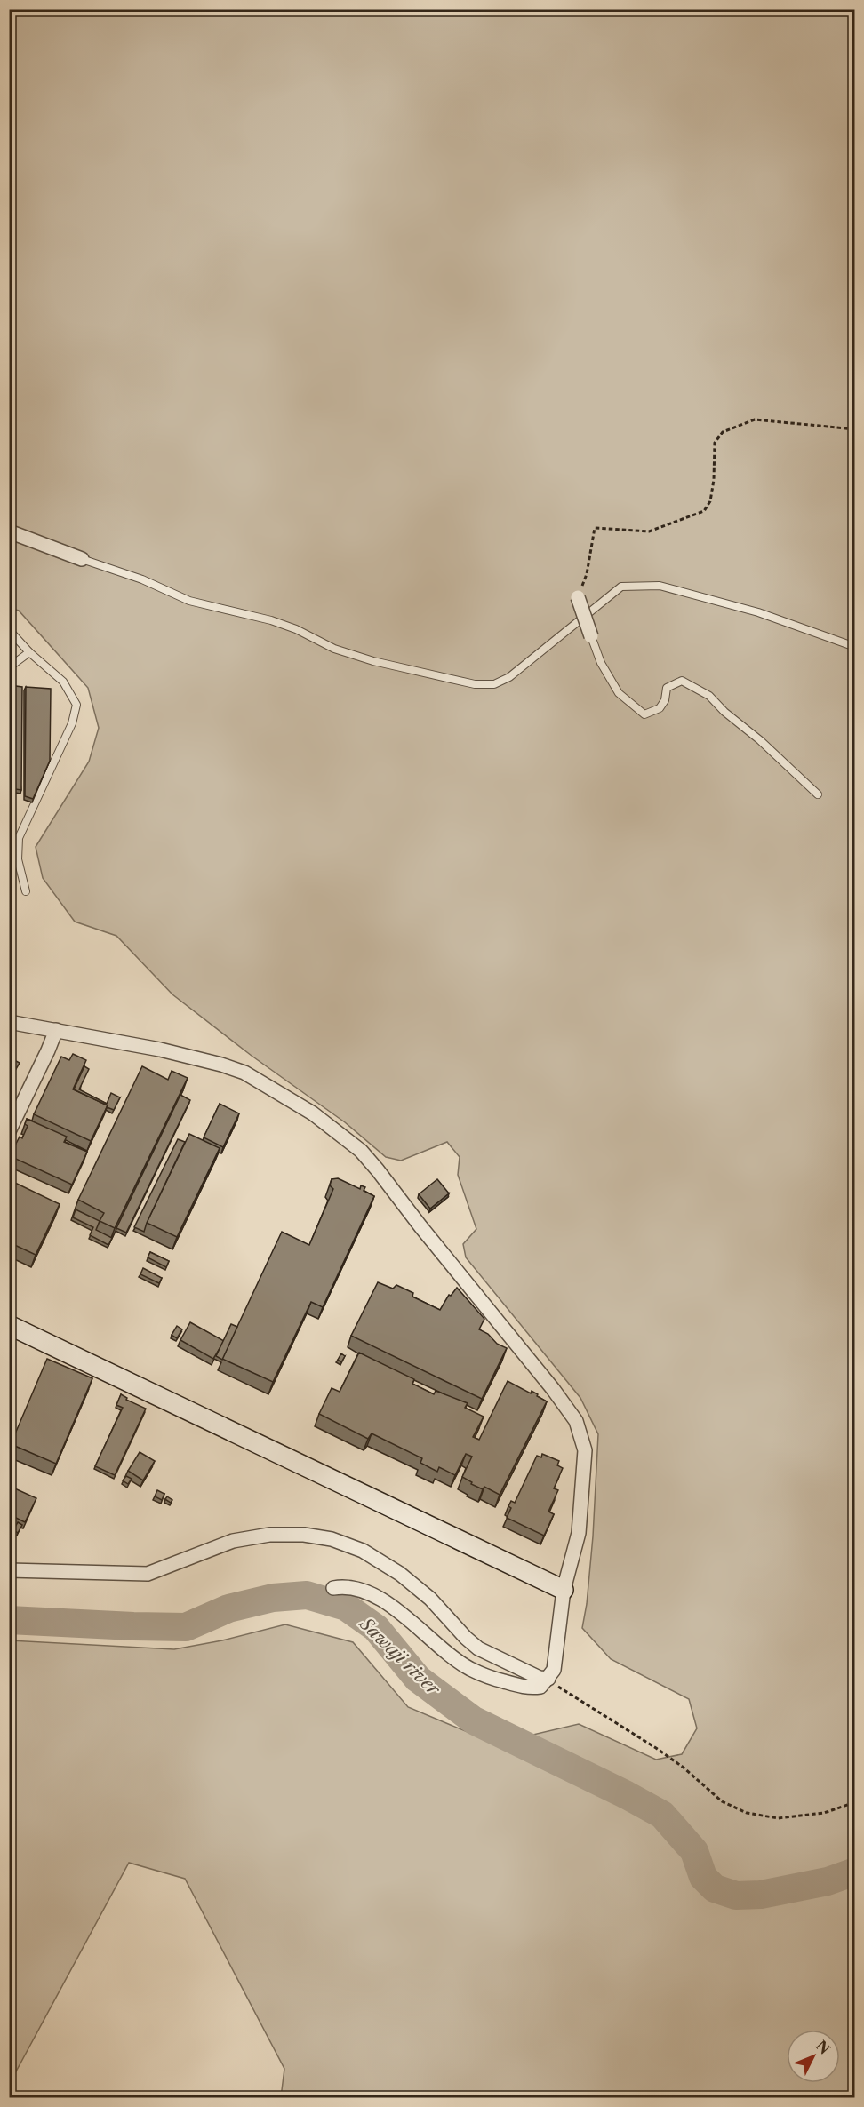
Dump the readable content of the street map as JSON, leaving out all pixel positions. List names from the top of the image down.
{
  "water": ["Sawaji river"],
  "north": "top right"
}
